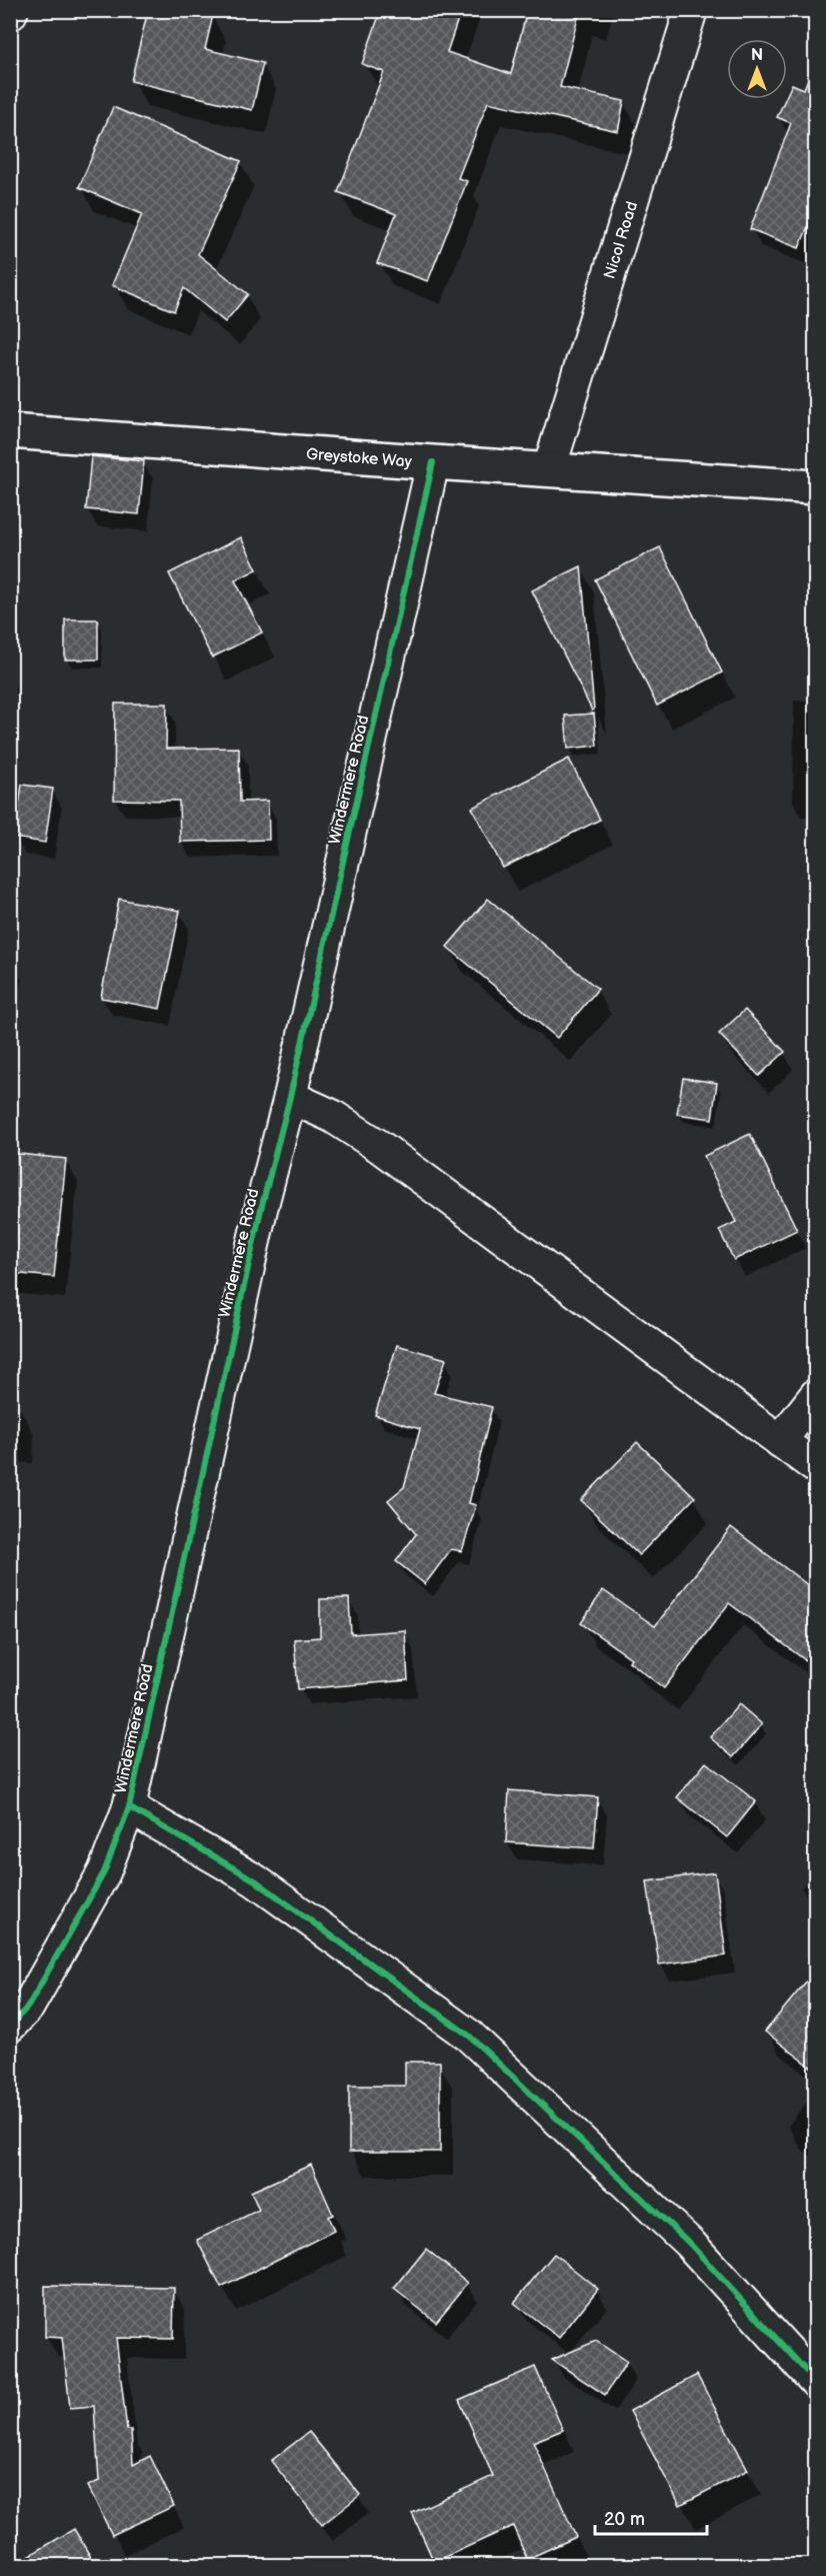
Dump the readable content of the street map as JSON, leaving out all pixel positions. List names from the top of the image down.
{
  "streets": {
    "street": ["Nicol Road", "Greystoke Way", "Windermere Road"]
  },
  "crossings": [
    ["Nicol Road", "Greystoke Way"],
    ["Greystoke Way", "Windermere Road"]
  ],
  "scale_bar": "20 m",
  "north": "top"
}
